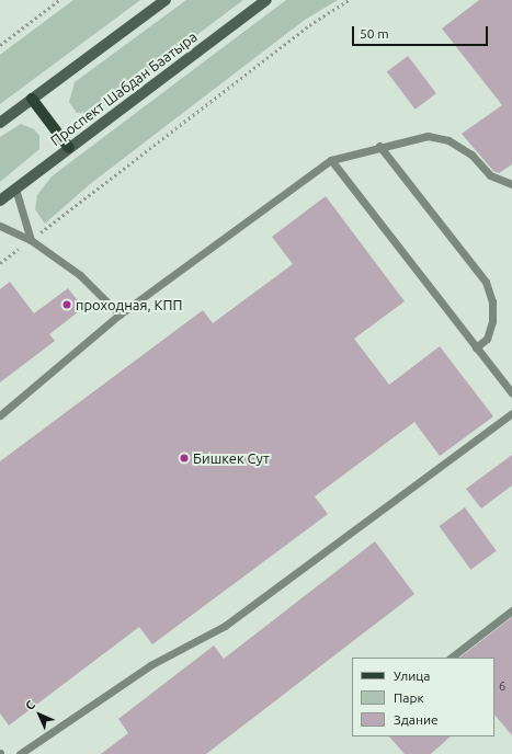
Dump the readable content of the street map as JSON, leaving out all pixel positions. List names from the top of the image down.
{
  "streets": {
    "main road": ["Проспект Шабдан Баатыра"]
  },
  "places": ["проходная, КПП", "Бишкек Сут"],
  "house_numbers": ["6"],
  "legend": ["Улица", "Парк", "Здание"],
  "scale_bar": "50 m",
  "north": "top left"
}
